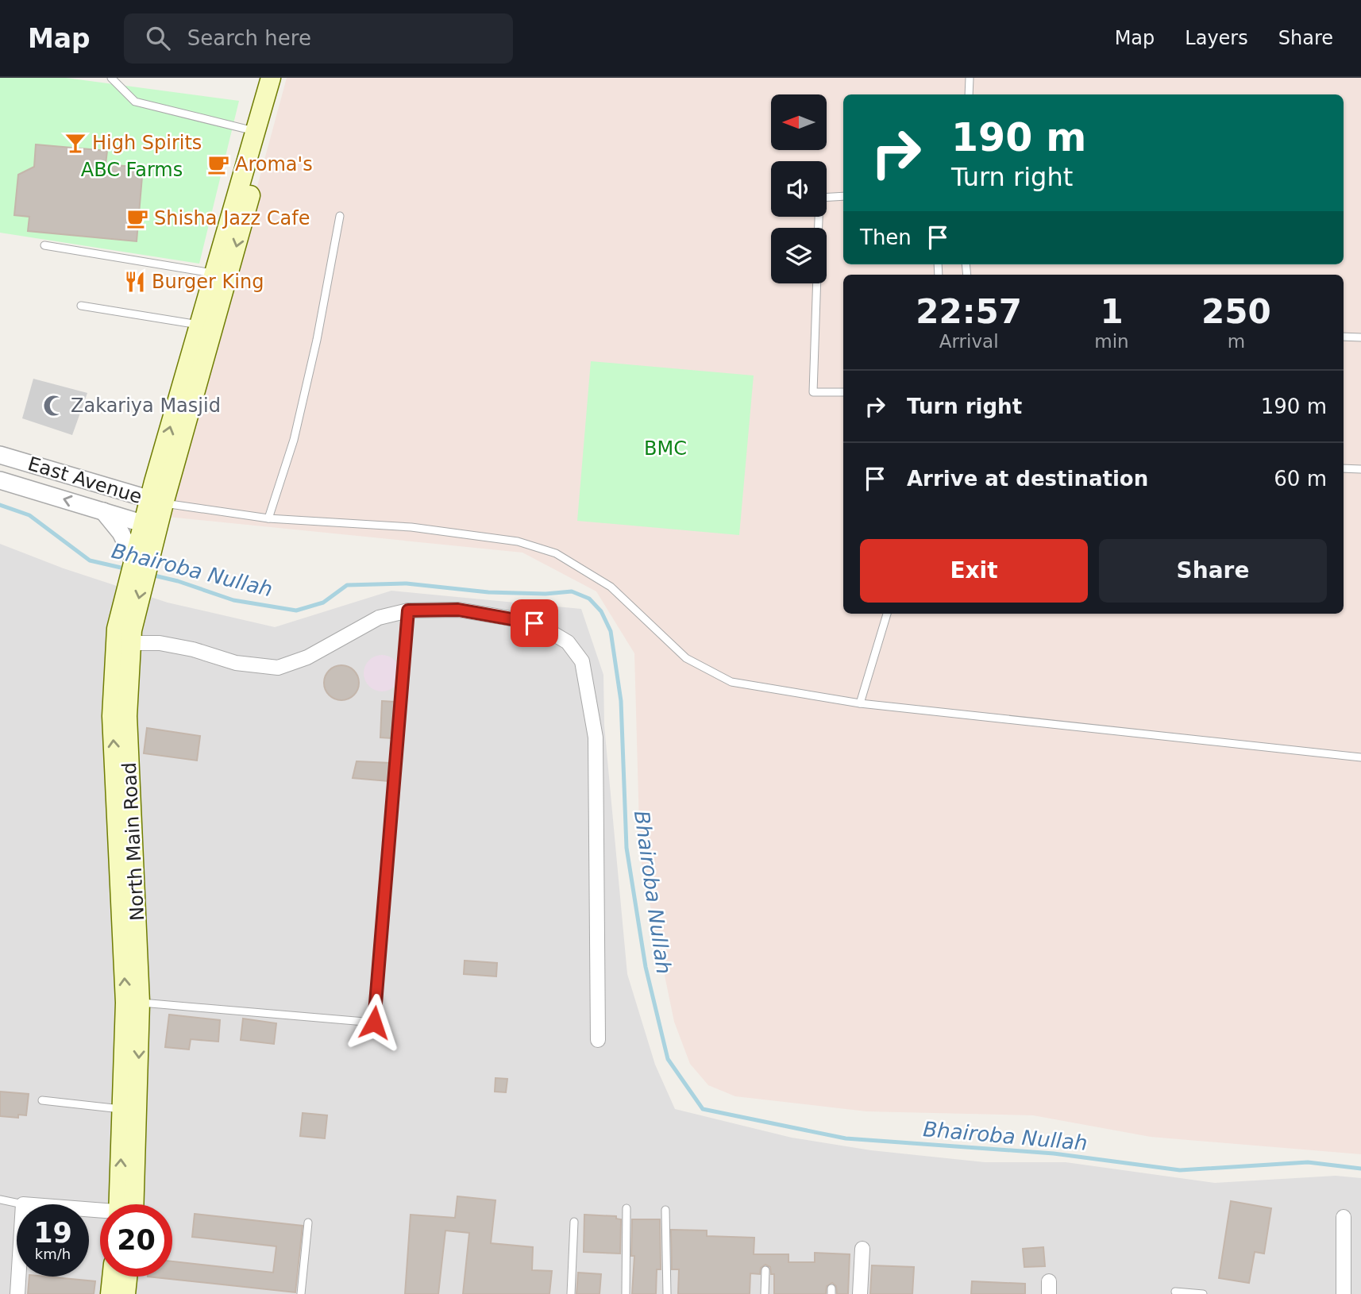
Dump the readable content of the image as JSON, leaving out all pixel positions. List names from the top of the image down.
{
  "streets": {
    "main road": ["North Main Road"],
    "street": ["East Avenue"]
  },
  "crossings": [
    ["East Avenue", "North Main Road"]
  ],
  "water": ["Bhairoba Nullah"],
  "parks": ["ABC Farms", "BMC"],
  "places": {
    "bar": ["High Spirits"],
    "cafe": ["Aroma's", "Shisha Jazz Cafe"],
    "restaurant": ["Burger King"],
    "mosque": ["Zakariya Masjid"]
  },
  "north": "left",
  "page": {
    "header": "Map",
    "search": "Search here",
    "nav": ["Map", "Layers", "Share"],
    "turn": ["190 m", "Turn right"],
    "then": "Then",
    "eta": [
      "22:57",
      "Arrival",
      "1",
      "min",
      "250",
      "m"
    ],
    "list": [
      {
        "name": "Turn right",
        "value": "190 m"
      },
      {
        "name": "Arrive at destination",
        "value": "60 m"
      }
    ],
    "buttons": ["Exit", "Share"],
    "speed": "19 km/h",
    "limit": "20"
  }
}
